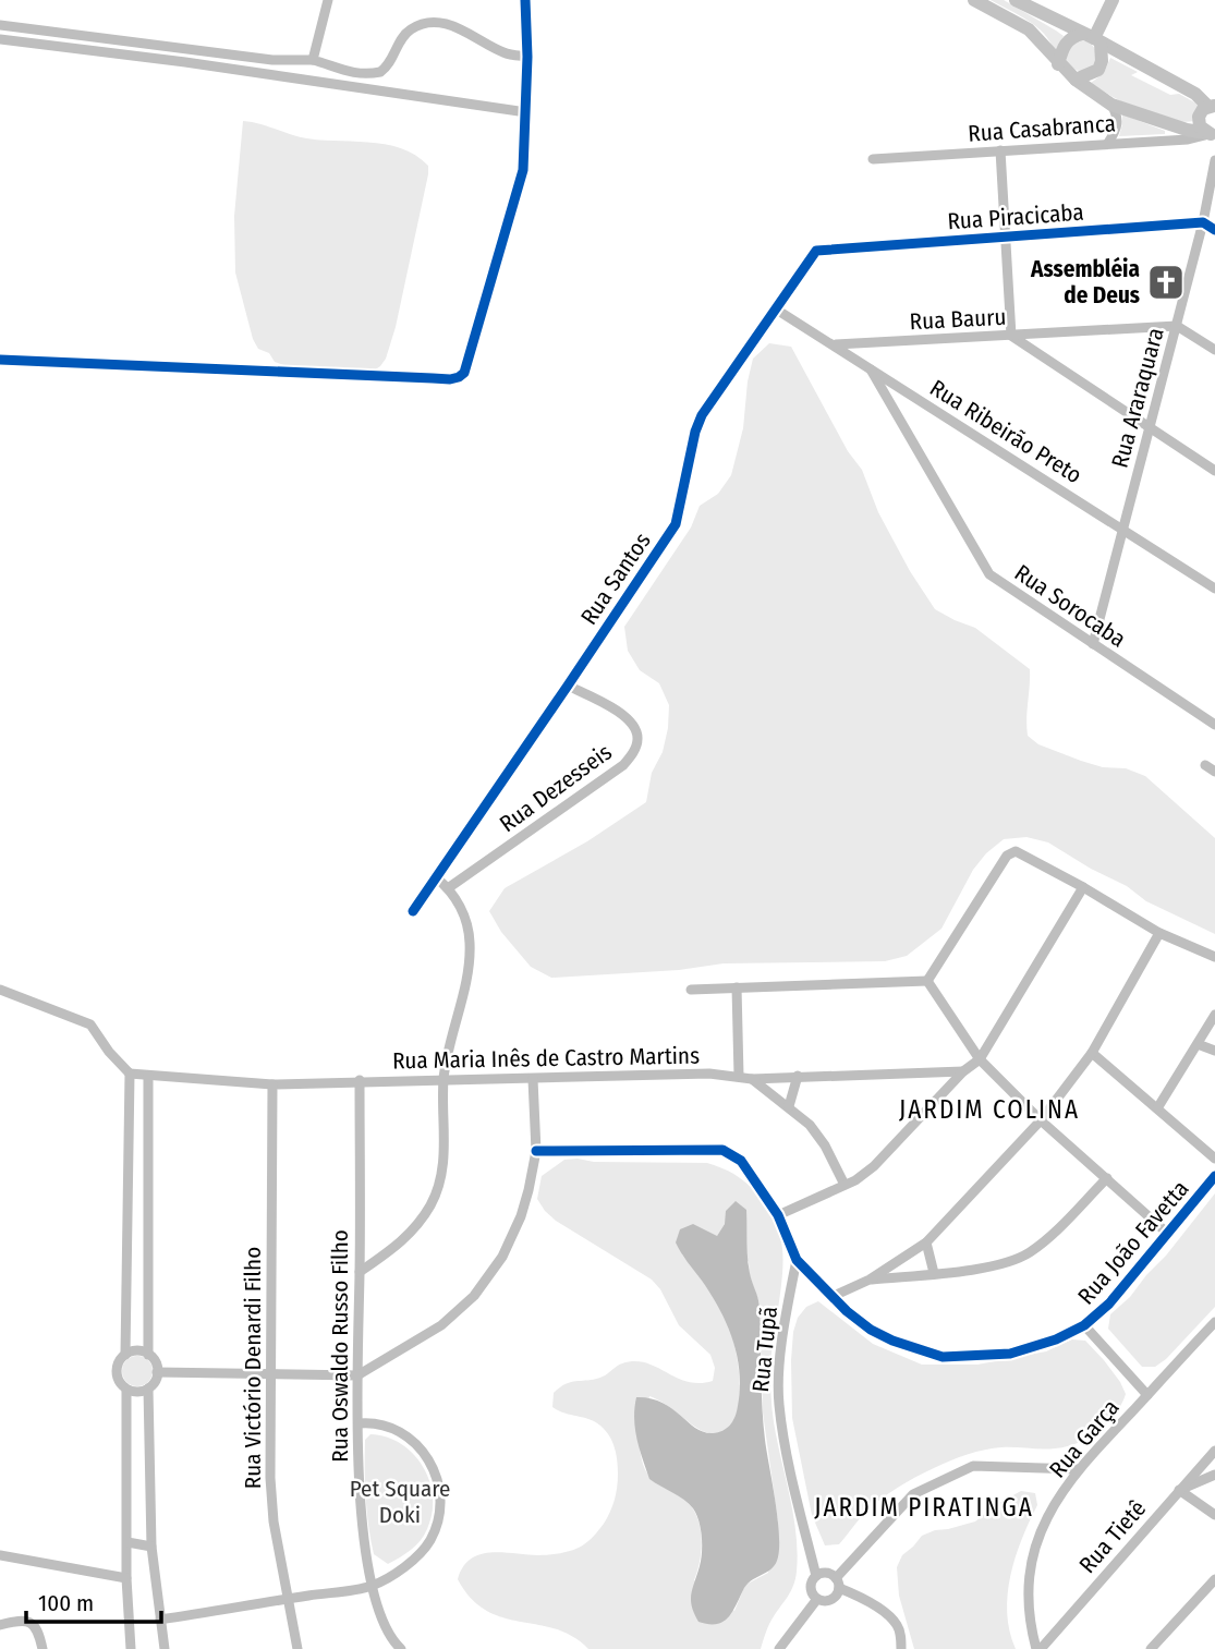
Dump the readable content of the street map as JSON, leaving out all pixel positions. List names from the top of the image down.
{
  "streets": {
    "street": [
      "Rua Casabranca",
      "Rua Piracicaba",
      "Rua Bauru",
      "Rua Araraquara",
      "Rua Ribeirão Preto",
      "Rua Santos",
      "Rua Sorocaba",
      "Rua Dezesseis",
      "Rua Maria Inês de Castro Martins",
      "Rua João Favetta",
      "Rua Oswaldo Russo Filho",
      "Rua Tupã",
      "Rua Victório Denardi Filho",
      "Rua Garça",
      "Rua Tietê"
    ]
  },
  "crossings": [
    ["Rua Piracicaba", "Rua Araraquara"],
    ["Rua Piracicaba", "Rua Santos"],
    ["Rua Bauru", "Rua Araraquara"],
    ["Rua Bauru", "Rua Ribeirão Preto"],
    ["Rua Araraquara", "Rua Ribeirão Preto"],
    ["Rua Araraquara", "Rua Sorocaba"],
    ["Rua Ribeirão Preto", "Rua Santos"],
    ["Rua Ribeirão Preto", "Rua Sorocaba"],
    ["Rua Santos", "Rua Dezesseis"],
    ["Rua Maria Inês de Castro Martins", "Rua Oswaldo Russo Filho"],
    ["Rua Maria Inês de Castro Martins", "Rua Victório Denardi Filho"],
    ["Rua João Favetta", "Rua Tupã"],
    ["Rua Garça", "Rua Tietê"]
  ],
  "districts": ["JARDIM COLINA", "JARDIM PIRATINGA"],
  "parks": ["Pet Square Doki"],
  "places": {
    "church": ["Assembléia de Deus"]
  },
  "scale_bar": "100 m"
}
